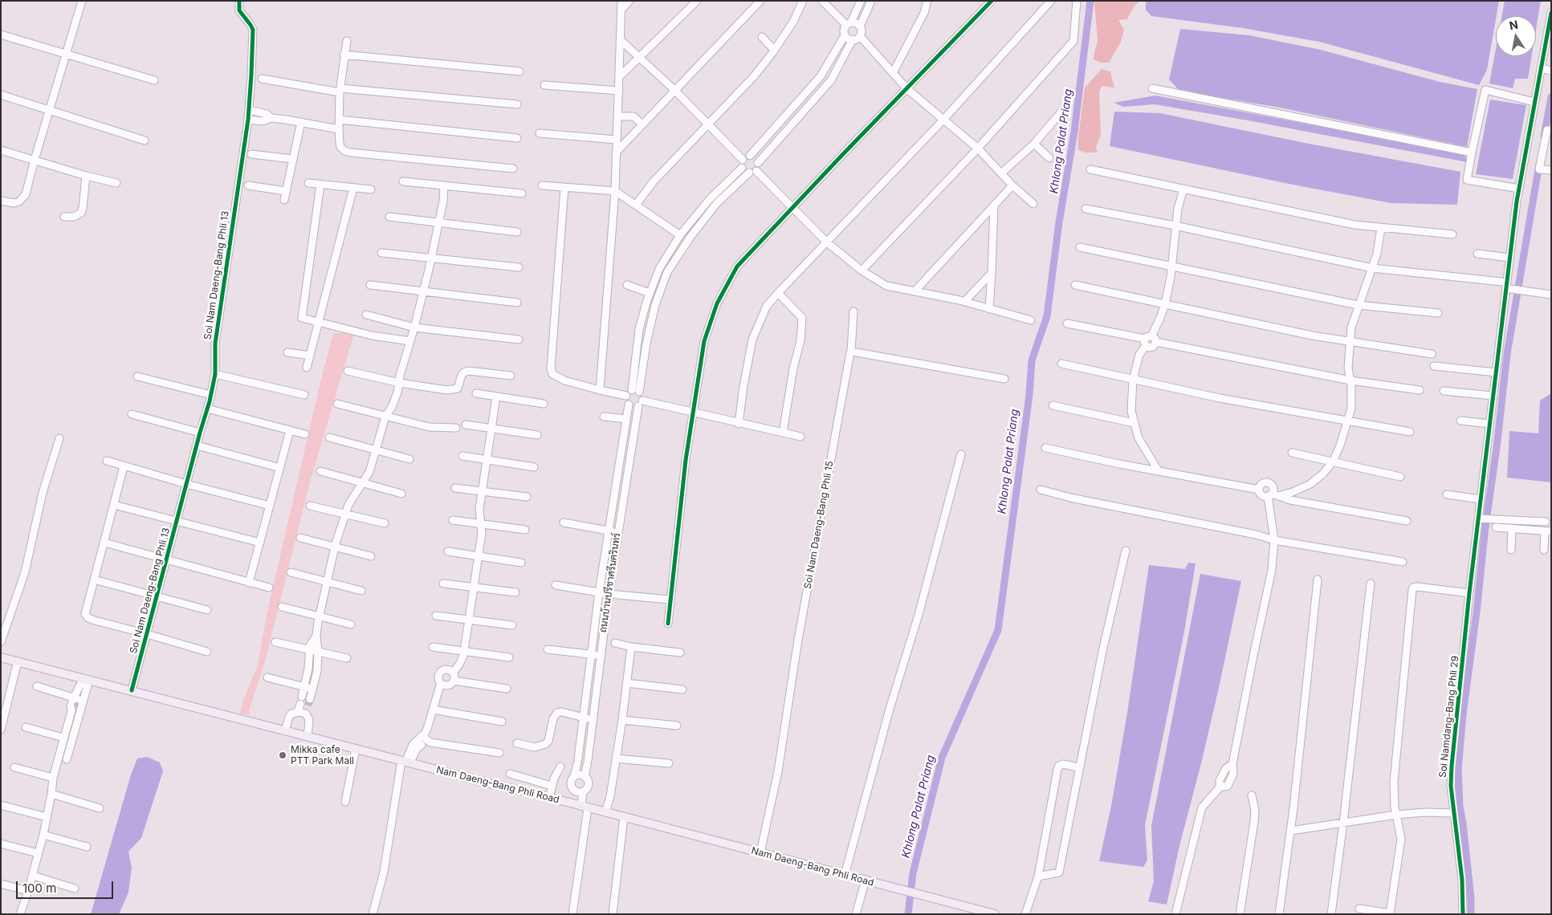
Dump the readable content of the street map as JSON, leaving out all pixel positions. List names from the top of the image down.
{
  "streets": {
    "main road": ["Nam Daeng-Bang Phli Road"],
    "street": [
      "Soi Nam Daeng-Bang Phli 13",
      "Soi Nam Daeng-Bang Phli 15",
      "ถนนบ้านปรีชาศรีนครินทร์",
      "Soi Namdang-Bang Phli 29"
    ]
  },
  "crossings": [
    ["Soi Nam Daeng-Bang Phli 13", "Nam Daeng-Bang Phli Road"],
    ["Soi Nam Daeng-Bang Phli 15", "Nam Daeng-Bang Phli Road"]
  ],
  "water": ["Khlong Palat Priang"],
  "places": ["Mikka cafe PTT Park Mall"],
  "scale_bar": "100 m",
  "north": "top"
}
